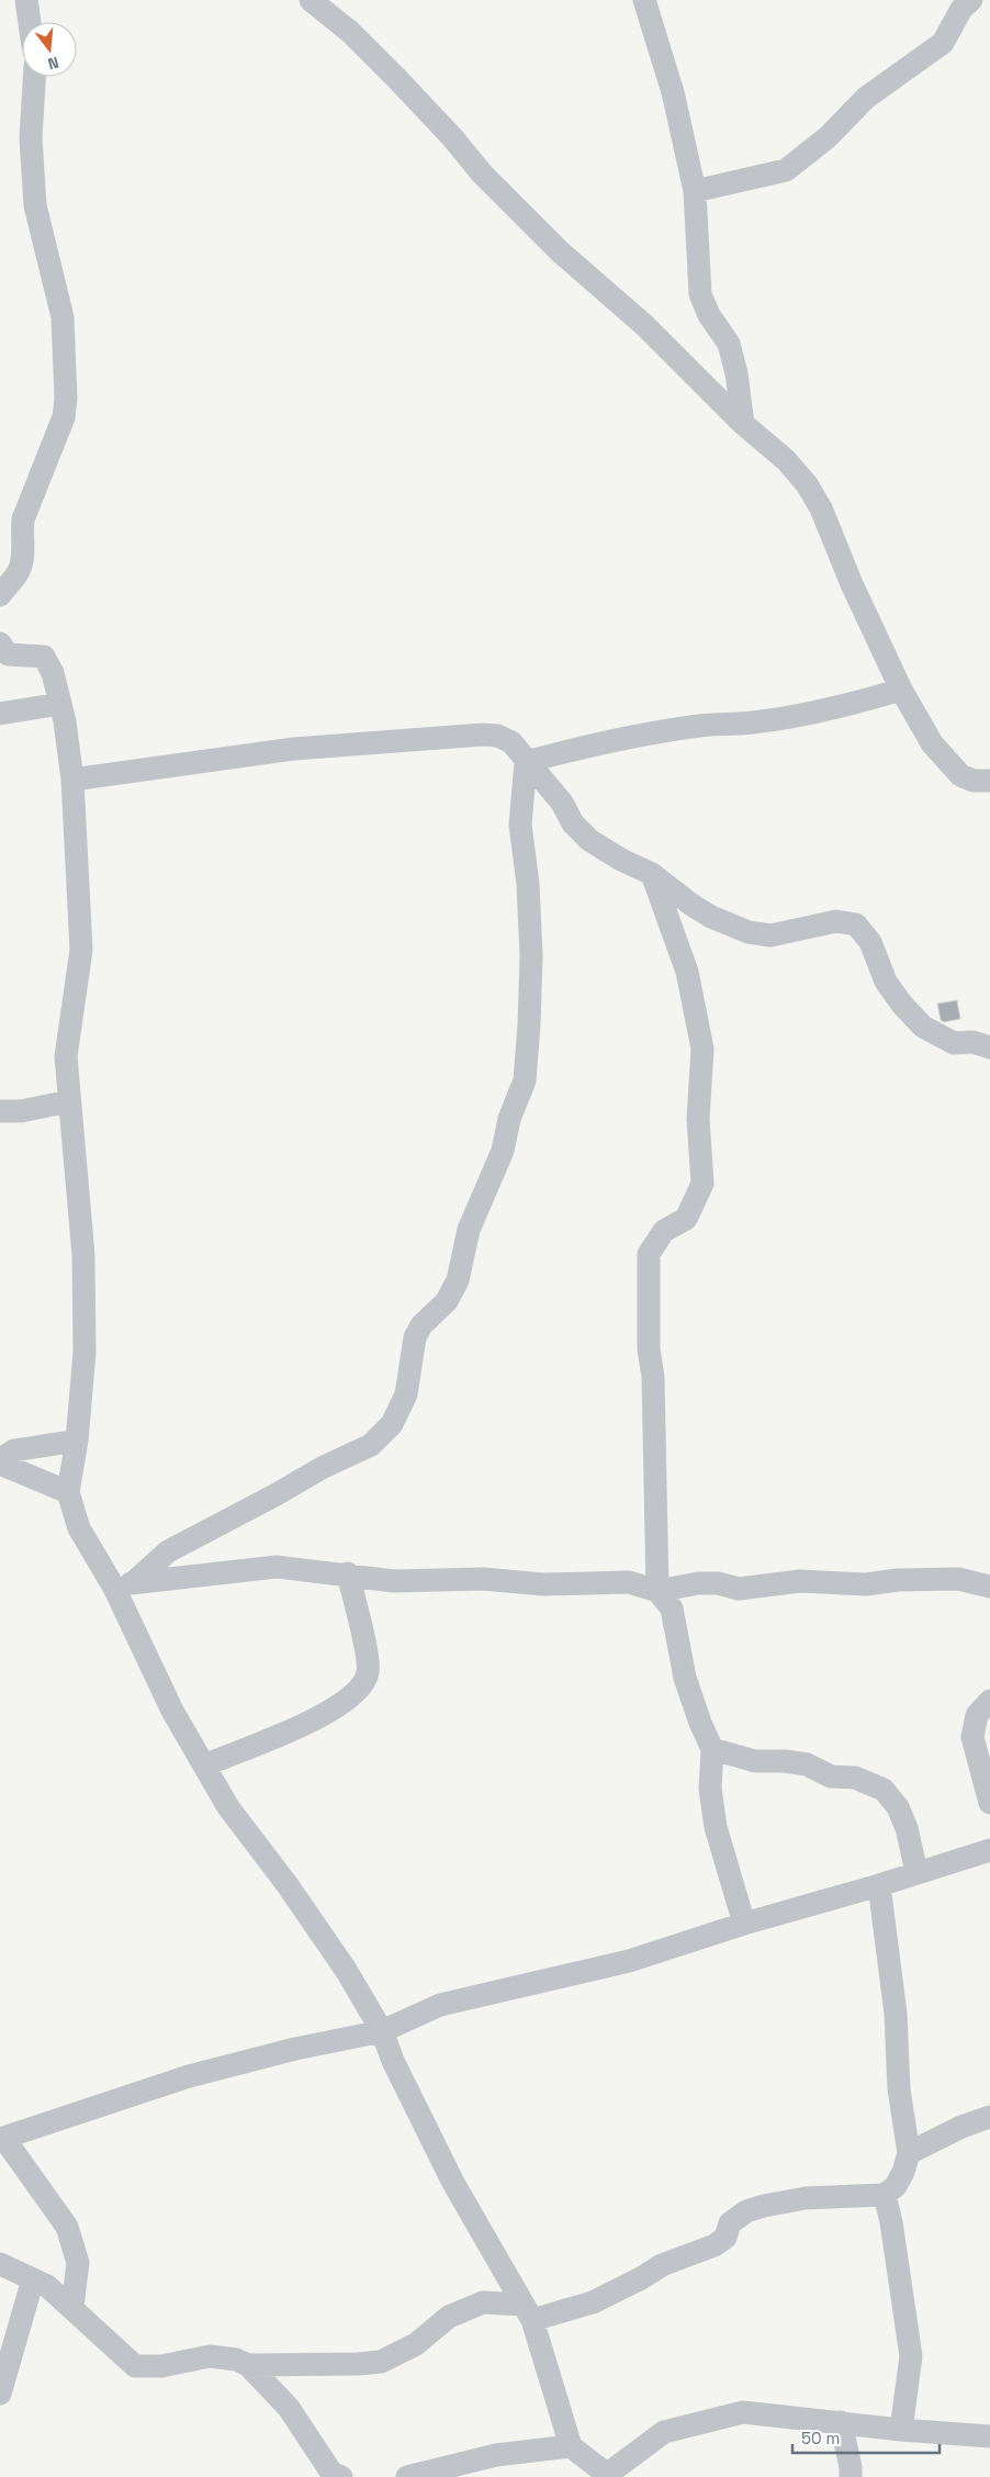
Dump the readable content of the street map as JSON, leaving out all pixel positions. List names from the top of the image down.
{
  "scale_bar": "50 m",
  "north": "bottom"
}
